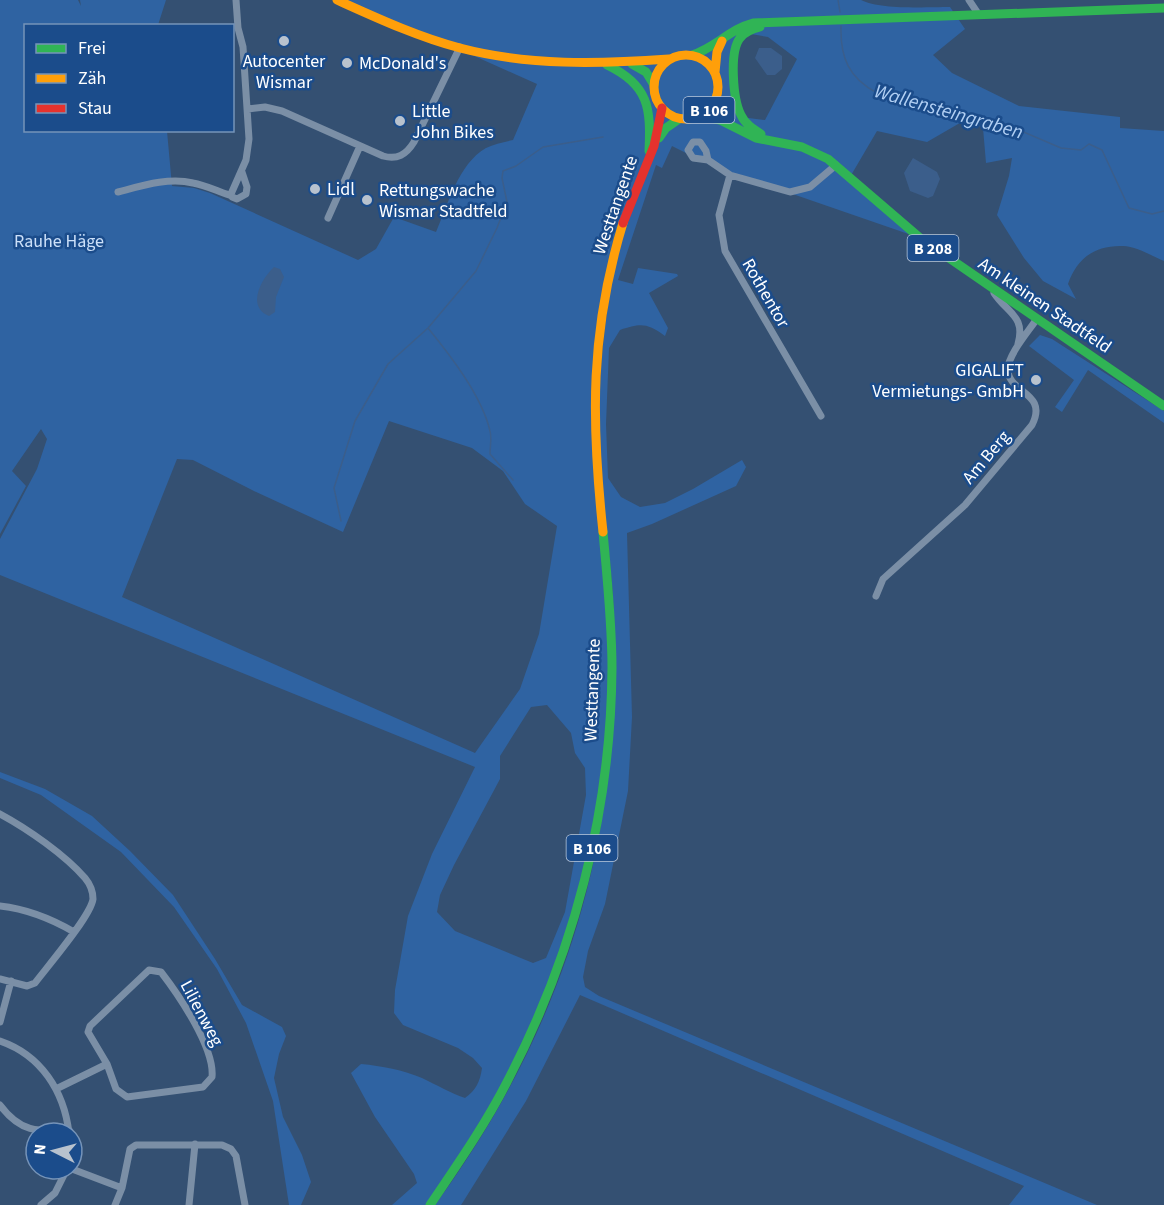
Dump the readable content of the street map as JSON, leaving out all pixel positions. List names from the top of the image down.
{
  "streets": {
    "main road": [
      "B 106",
      "Westtangente",
      "B 208",
      "Am kleinen Stadtfeld"
    ],
    "street": ["Rothentor", "Am Berg", "Lilienweg"]
  },
  "crossings": [
    ["B 106", "Westtangente"],
    ["B 106", "B 208"],
    ["B 106", "Am kleinen Stadtfeld"],
    ["Westtangente", "B 208"],
    ["B 208", "Am kleinen Stadtfeld"],
    ["Am kleinen Stadtfeld", "Am Berg"]
  ],
  "water": ["Wallensteingraben"],
  "parks": ["Rauhe Häge"],
  "places": [
    "Autocenter Wismar",
    "McDonald's",
    "Little John Bikes",
    "Lidl",
    "Rettungswache Wismar Stadtfeld",
    "GIGALIFT Vermietungs- GmbH"
  ],
  "legend": ["Frei", "Zäh", "Stau"],
  "north": "left"
}
